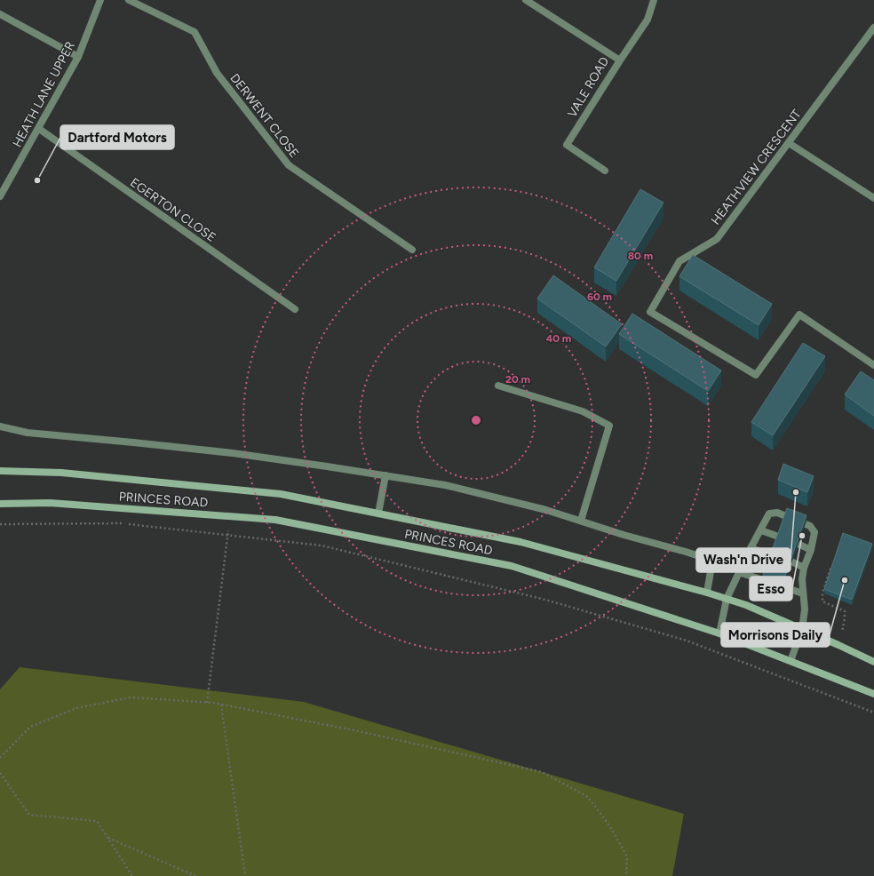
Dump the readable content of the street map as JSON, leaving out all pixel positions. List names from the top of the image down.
{
  "streets": {
    "main road": ["PRINCES ROAD"],
    "street": [
      "VALE ROAD",
      "HEATH LANE UPPER",
      "DERWENT CLOSE",
      "HEATHVIEW CRESCENT",
      "EGERTON CLOSE"
    ]
  },
  "crossings": [
    ["HEATH LANE UPPER", "EGERTON CLOSE"]
  ],
  "places": [
    "Dartford Motors",
    "Wash'n Drive",
    "Esso",
    "Morrisons Daily"
  ],
  "rings": [
    "80 m",
    "60 m",
    "40 m",
    "20 m"
  ]
}
